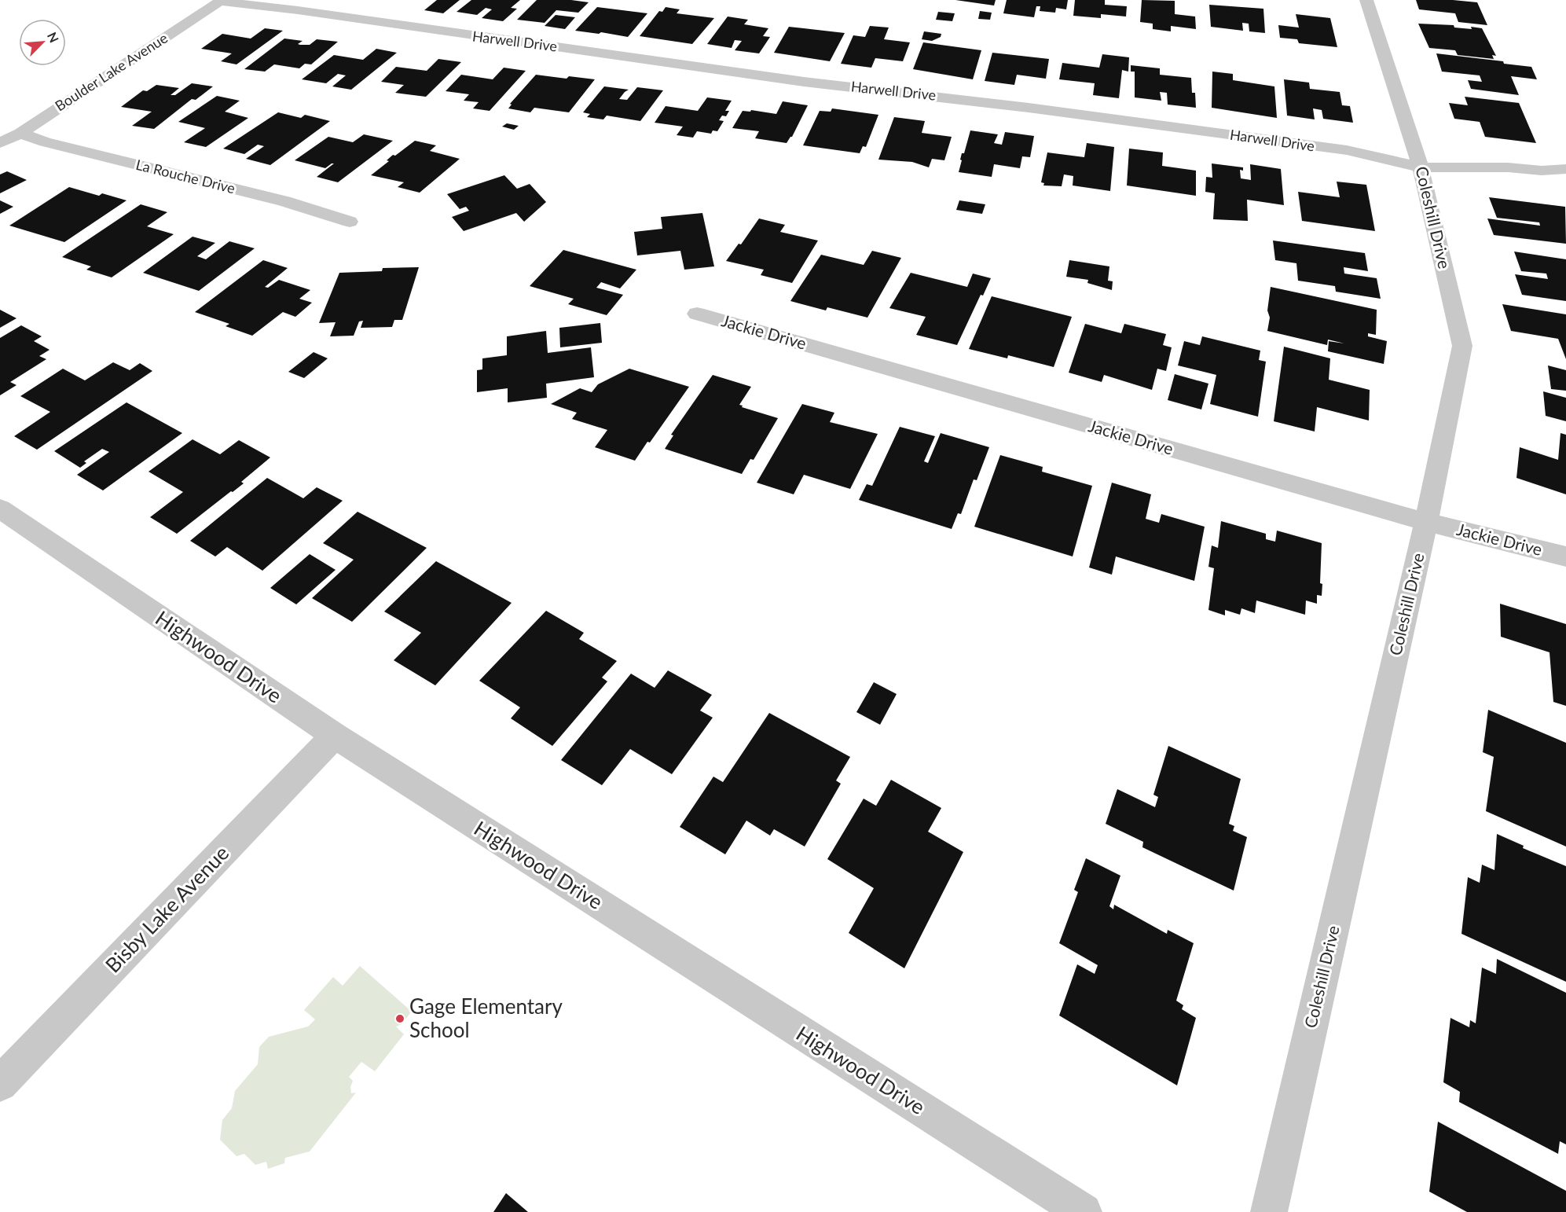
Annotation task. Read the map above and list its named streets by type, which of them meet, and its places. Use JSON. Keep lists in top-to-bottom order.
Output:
{
  "streets": {
    "street": [
      "Harwell Drive",
      "Boulder Lake Avenue",
      "La Rouche Drive",
      "Coleshill Drive",
      "Jackie Drive",
      "Highwood Drive",
      "Bisby Lake Avenue"
    ]
  },
  "crossings": [
    ["Harwell Drive", "Boulder Lake Avenue"],
    ["Harwell Drive", "Coleshill Drive"],
    ["Boulder Lake Avenue", "La Rouche Drive"],
    ["Coleshill Drive", "Jackie Drive"],
    ["Highwood Drive", "Bisby Lake Avenue"]
  ],
  "places": ["Gage Elementary School"],
  "north": "top right"
}
